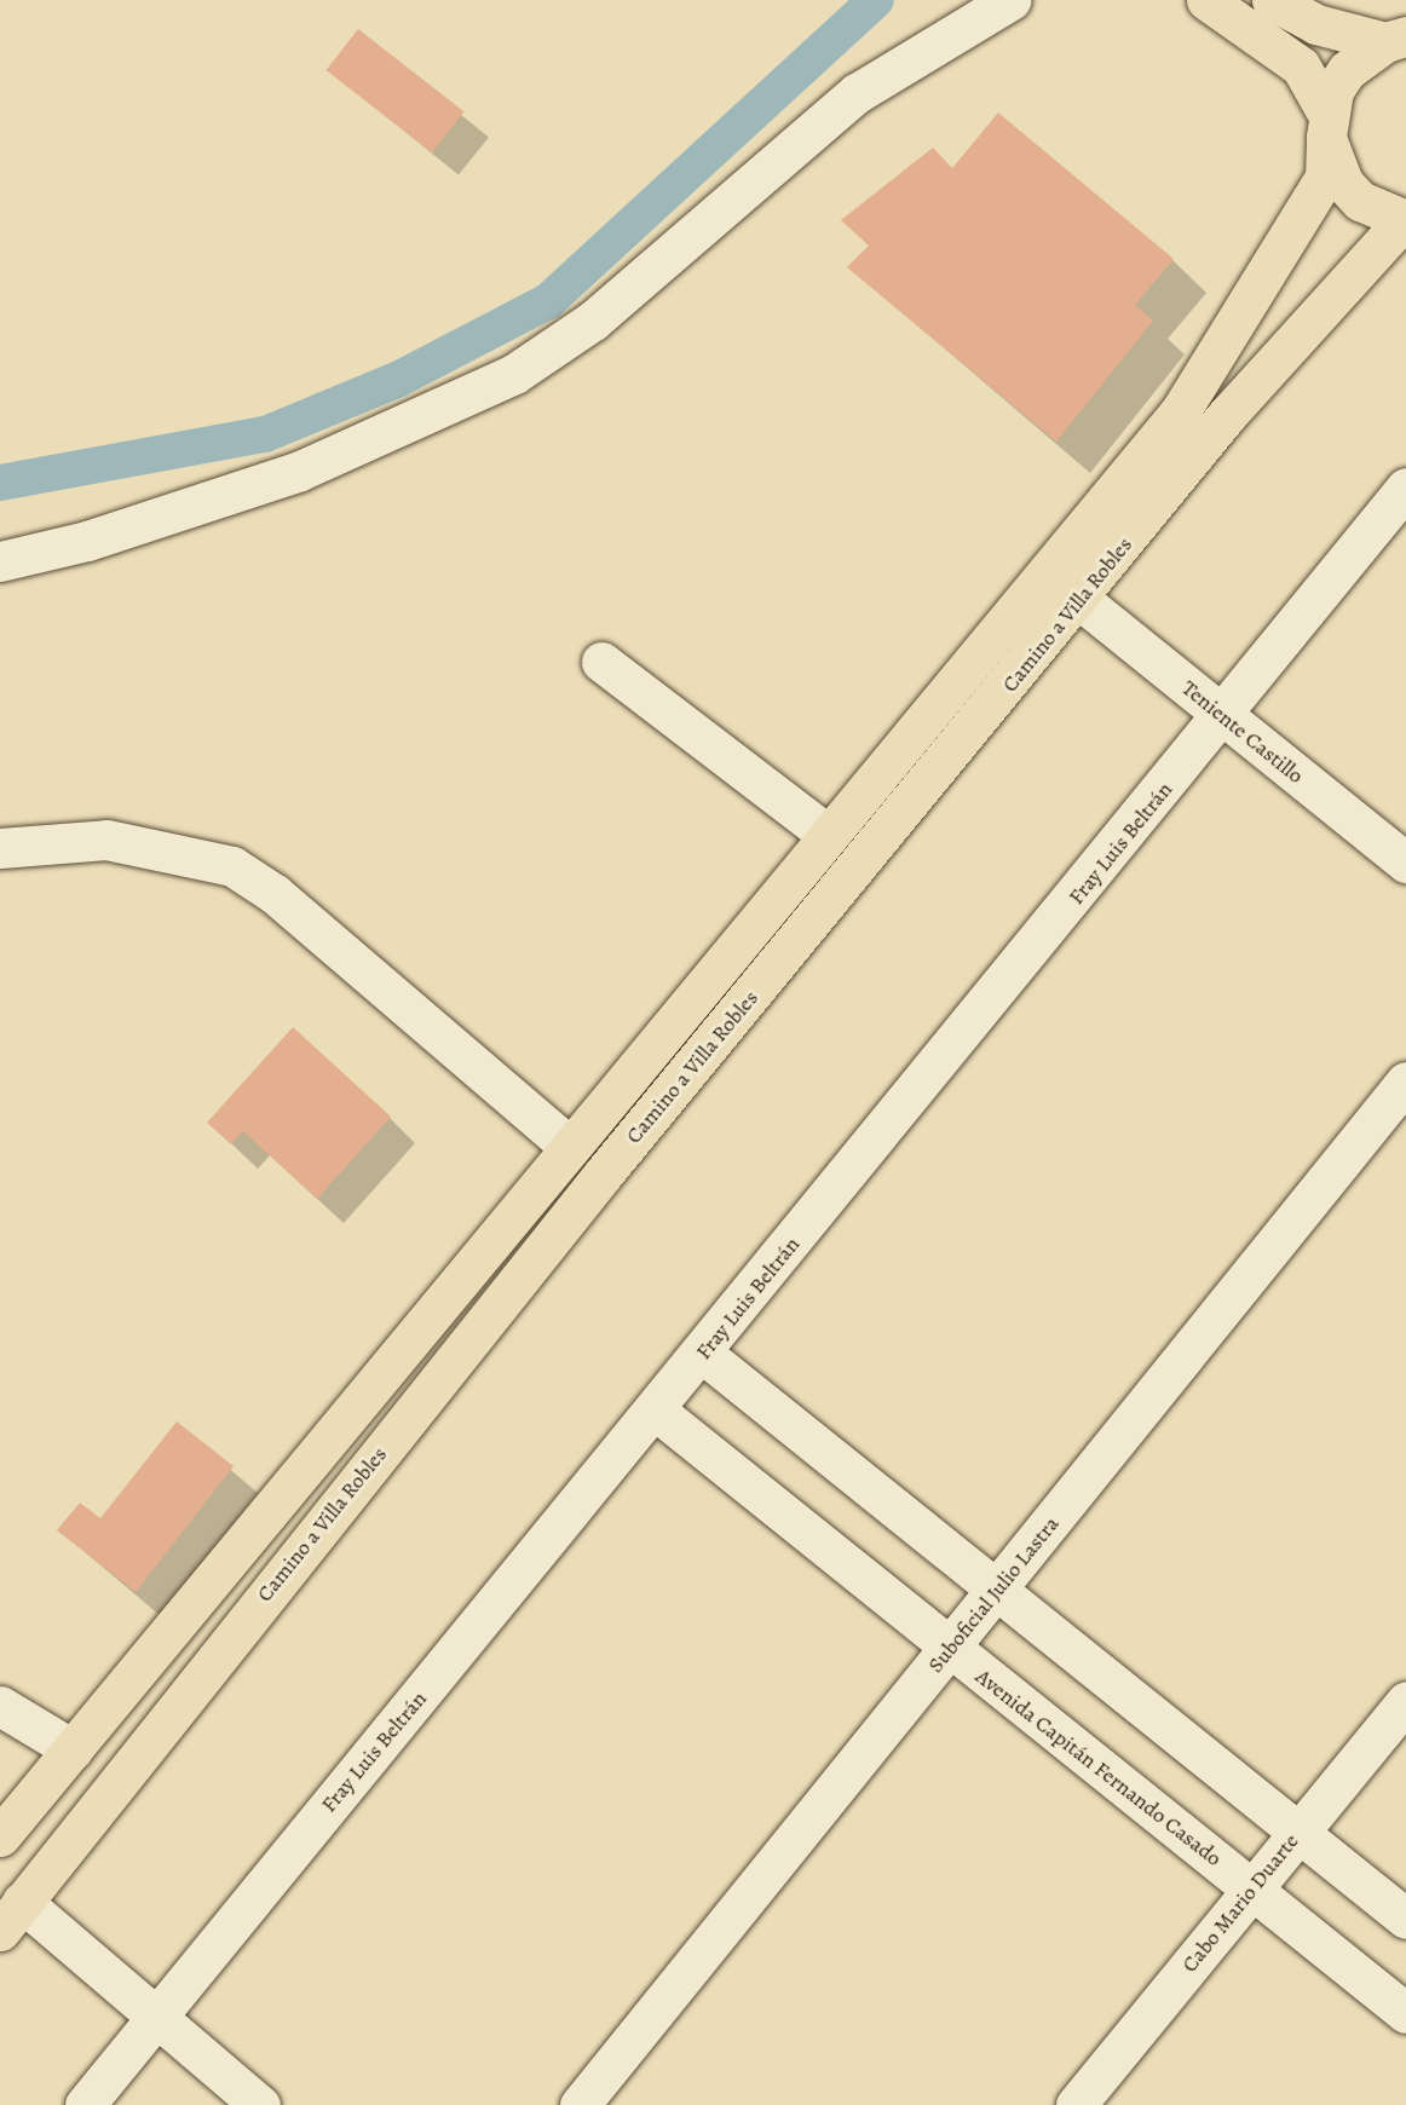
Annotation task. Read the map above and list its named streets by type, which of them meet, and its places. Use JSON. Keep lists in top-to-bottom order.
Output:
{
  "streets": {
    "main road": ["Camino a Villa Robles"],
    "street": [
      "Teniente Castillo",
      "Fray Luis Beltrán",
      "Suboficial Julio Lastra",
      "Avenida Capitán Fernando Casado",
      "Cabo Mario Duarte"
    ]
  },
  "crossings": [
    ["Camino a Villa Robles", "Teniente Castillo"],
    ["Teniente Castillo", "Fray Luis Beltrán"],
    ["Fray Luis Beltrán", "Avenida Capitán Fernando Casado"],
    ["Suboficial Julio Lastra", "Avenida Capitán Fernando Casado"],
    ["Avenida Capitán Fernando Casado", "Cabo Mario Duarte"]
  ]
}
